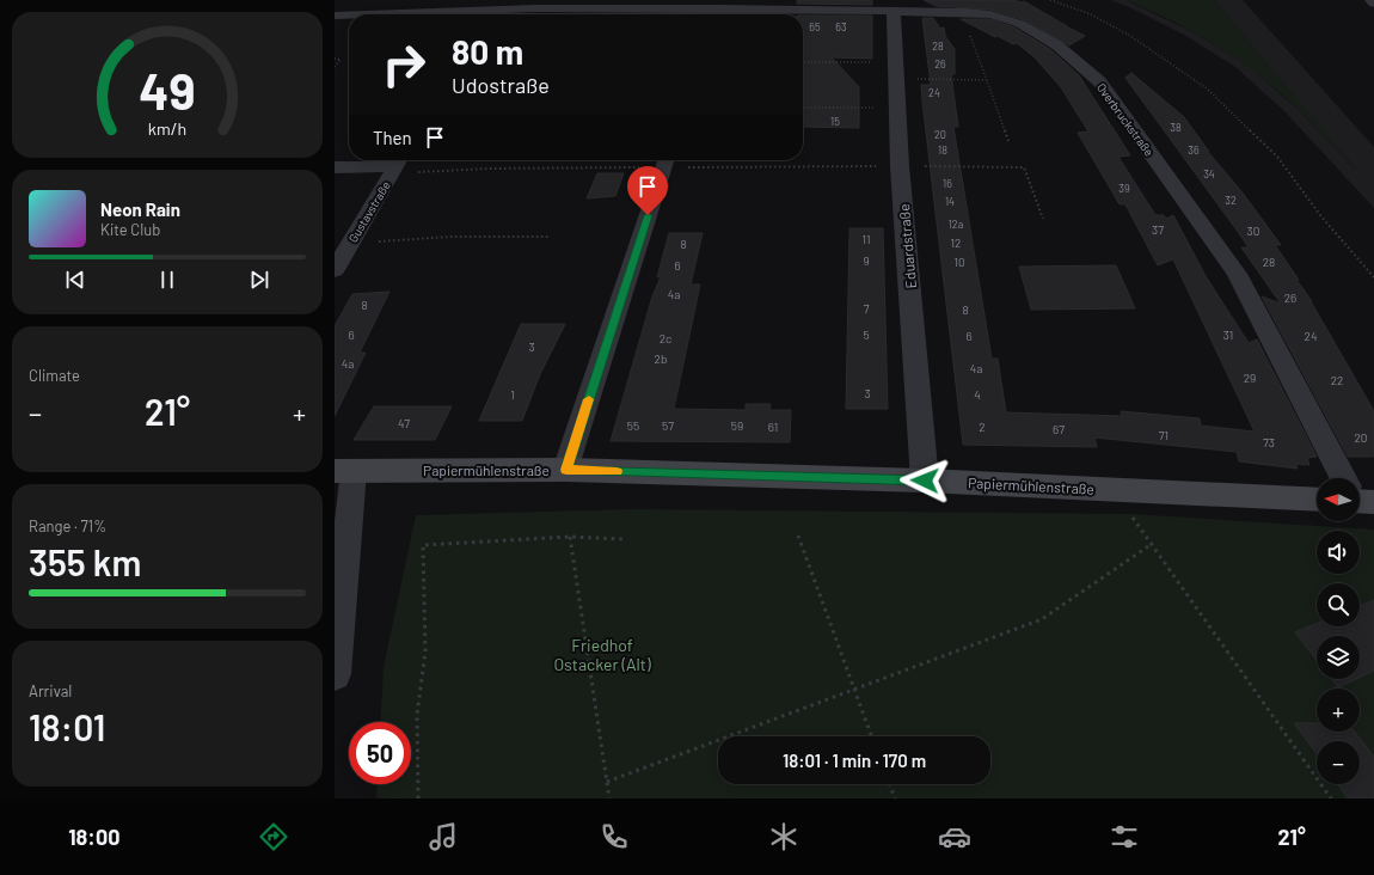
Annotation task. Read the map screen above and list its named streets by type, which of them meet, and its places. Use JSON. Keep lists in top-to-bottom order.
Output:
{
  "streets": {
    "main road": ["Papiermühlenstraße"],
    "street": ["Overbruckstraße", "Gustavstraße", "Eduardstraße"]
  },
  "crossings": [
    ["Overbruckstraße", "Eduardstraße"],
    ["Eduardstraße", "Papiermühlenstraße"]
  ],
  "parks": ["Friedhof Ostacker (Alt)"],
  "house_numbers": [
    "65",
    "63",
    "28",
    "26",
    "24",
    "15",
    "38",
    "20",
    "18",
    "36",
    "34",
    "16",
    "39",
    "32",
    "14",
    "12a",
    "37",
    "30",
    "11",
    "12",
    "8",
    "9",
    "10",
    "28",
    "6",
    "4a",
    "26",
    "8",
    "7",
    "8",
    "6",
    "5",
    "31",
    "6",
    "24",
    "2c",
    "3",
    "2b",
    "4a",
    "4a",
    "29",
    "22",
    "3",
    "1",
    "4",
    "47",
    "55",
    "57",
    "59",
    "61",
    "2",
    "67",
    "71",
    "20",
    "73"
  ],
  "north": "left",
  "page": {
    "turn": ["80 m", "Udostraße"],
    "then": "Then",
    "song": ["Neon Rain", "Kite Club"],
    "tile": [
      "Climate",
      ["Range · 71%", "355 km"],
      ["Arrival", "18:01"]
    ],
    "heat": ["−", "21°", "+"],
    "map_buttons": ["+", "−"],
    "limit": "50",
    "trip": "18:01 · 1 min · 170 m",
    "tabs": ["18:00", "21°"],
    "gauge": ["49", "km/h"]
  }
}
